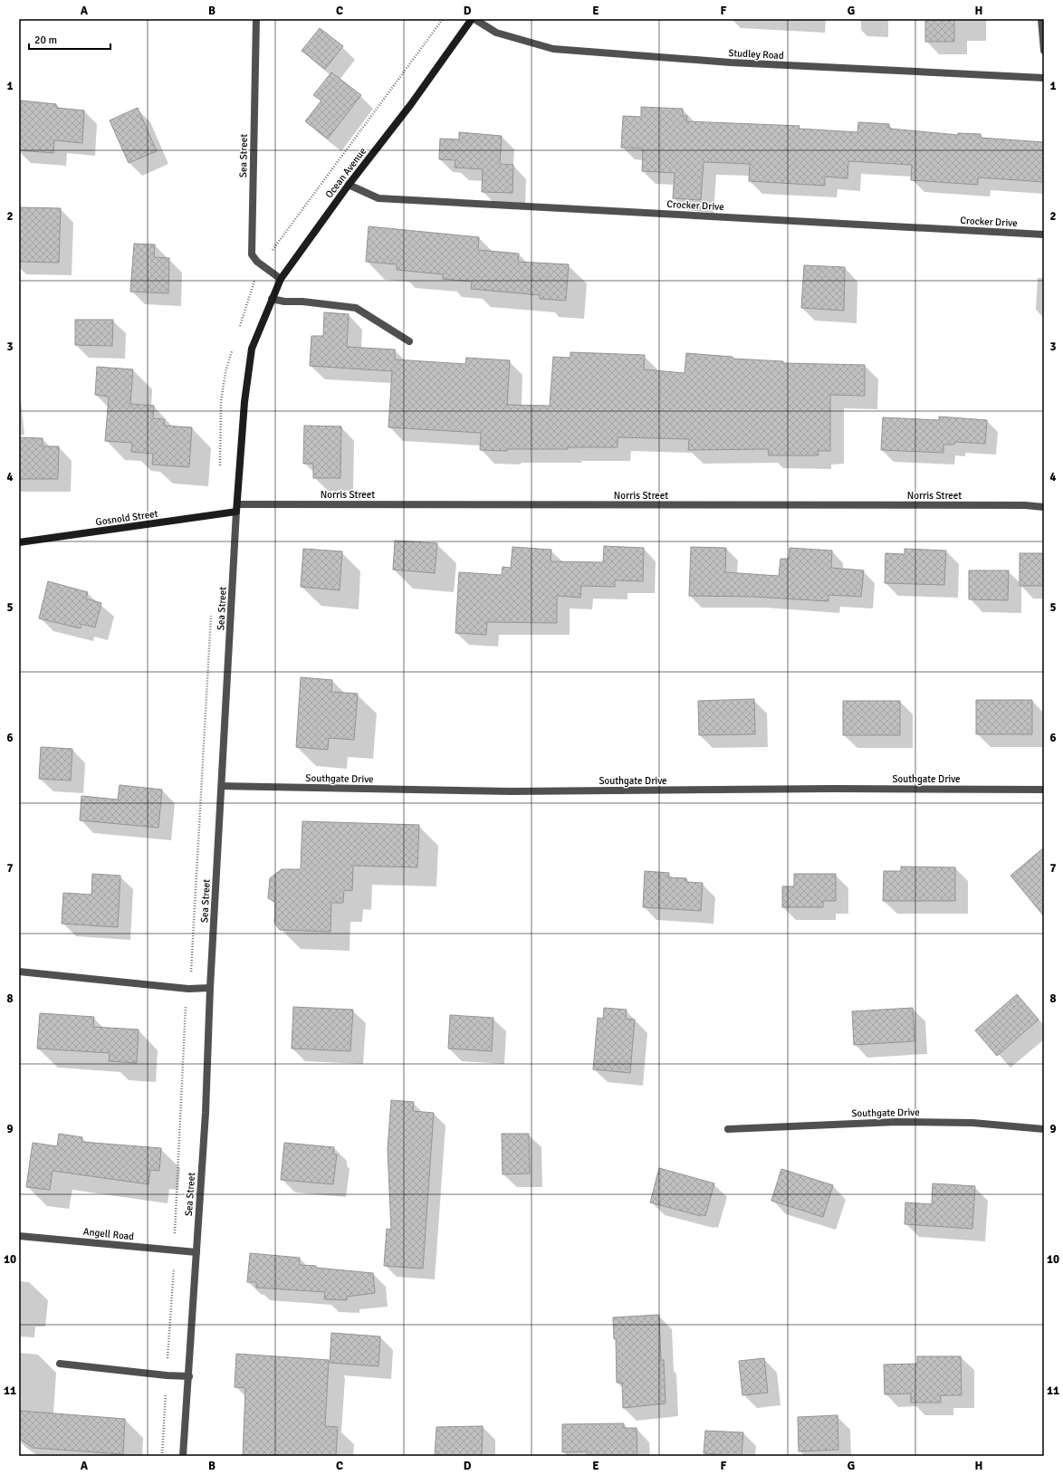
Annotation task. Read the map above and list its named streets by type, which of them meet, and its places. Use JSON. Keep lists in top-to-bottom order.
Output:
{
  "streets": {
    "main road": ["Sea Street", "Ocean Avenue", "Gosnold Street"],
    "street": [
      "Studley Road",
      "Crocker Drive",
      "Norris Street",
      "Southgate Drive",
      "Angell Road"
    ]
  },
  "crossings": [
    ["Studley Road", "Ocean Avenue"],
    ["Sea Street", "Ocean Avenue"],
    ["Sea Street", "Norris Street"],
    ["Sea Street", "Gosnold Street"],
    ["Sea Street", "Southgate Drive"],
    ["Sea Street", "Angell Road"],
    ["Ocean Avenue", "Crocker Drive"]
  ],
  "scale_bar": "20 m",
  "grid": {
    "columns": [
      "A",
      "B",
      "C",
      "D",
      "E",
      "F",
      "G",
      "H"
    ],
    "rows": [
      "1",
      "2",
      "3",
      "4",
      "5",
      "6",
      "7",
      "8",
      "9",
      "10",
      "11"
    ]
  }
}
